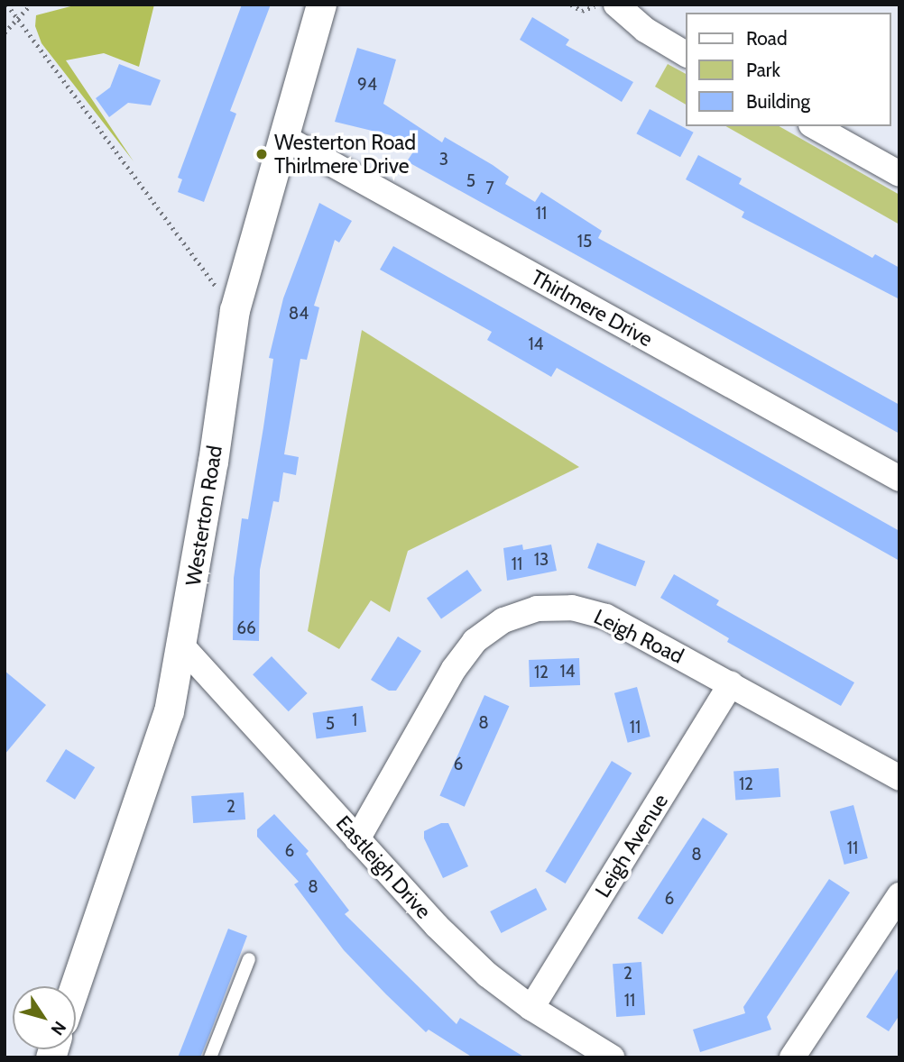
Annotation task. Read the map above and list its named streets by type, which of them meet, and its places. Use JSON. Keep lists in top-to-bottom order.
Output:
{
  "streets": {
    "street": [
      "Thirlmere Drive",
      "Westerton Road",
      "Leigh Road",
      "Leigh Avenue",
      "Eastleigh Drive"
    ]
  },
  "crossings": [
    ["Thirlmere Drive", "Westerton Road"],
    ["Westerton Road", "Eastleigh Drive"],
    ["Leigh Road", "Leigh Avenue"],
    ["Leigh Road", "Eastleigh Drive"],
    ["Leigh Avenue", "Eastleigh Drive"]
  ],
  "places": ["Westerton Road Thirlmere Drive"],
  "house_numbers": [
    "94",
    "3",
    "5",
    "7",
    "11",
    "15",
    "84",
    "14",
    "13",
    "11",
    "66",
    "14",
    "12",
    "1",
    "8",
    "5",
    "11",
    "6",
    "12",
    "2",
    "11",
    "6",
    "8",
    "8",
    "6",
    "2",
    "11"
  ],
  "legend": ["Road", "Park", "Building"],
  "north": "bottom right"
}
